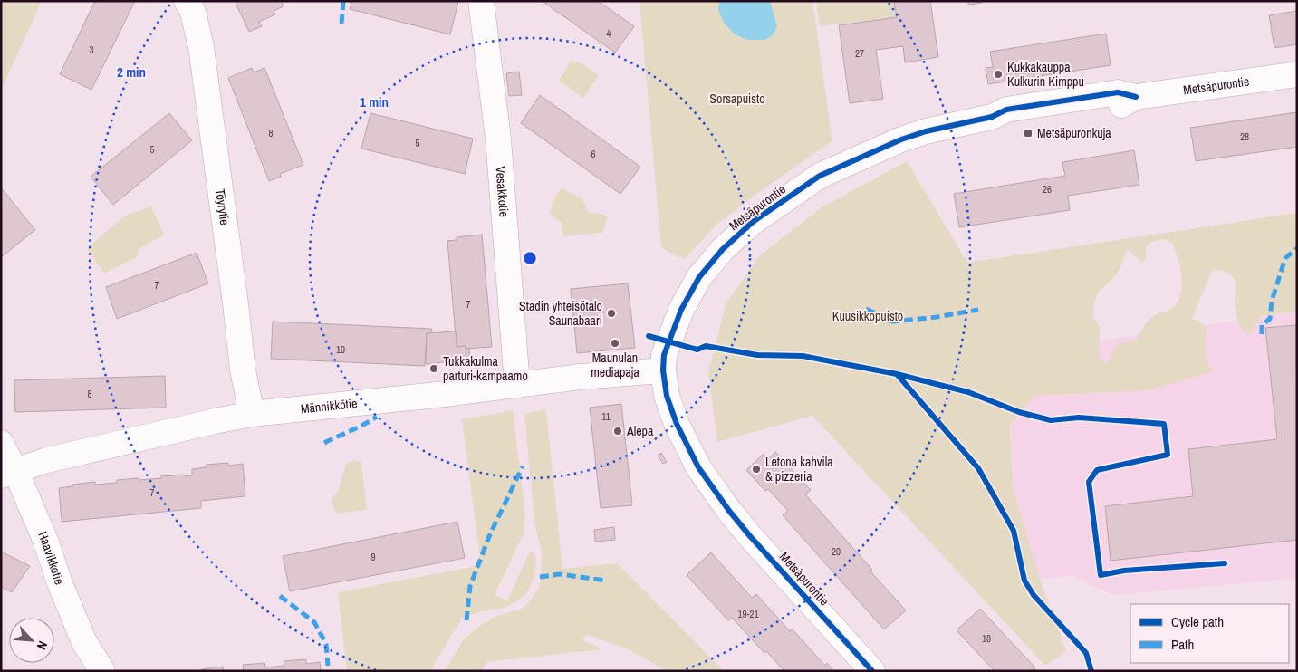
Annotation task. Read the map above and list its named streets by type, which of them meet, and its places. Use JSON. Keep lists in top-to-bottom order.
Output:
{
  "streets": {
    "street": [
      "Metsäpurontie",
      "Vesakkotie",
      "Töyrytie",
      "Männikkötie",
      "Haavikkotie"
    ]
  },
  "crossings": [
    ["Metsäpurontie", "Männikkötie"],
    ["Vesakkotie", "Männikkötie"],
    ["Töyrytie", "Männikkötie"],
    ["Männikkötie", "Haavikkotie"]
  ],
  "parks": ["Sorsapuisto", "Kuusikkopuisto"],
  "places": {
    "other": [
      "Kukkakauppa Kulkurin Kimppu",
      "Stadin yhteisötalo Saunabaari",
      "Maunulan mediapaja",
      "Tukkakulma parturi-kampaamo",
      "Alepa",
      "Letona kahvila & pizzeria"
    ],
    "transit": ["Metsäpuronkuja"]
  },
  "house_numbers": [
    "4",
    "3",
    "27",
    "8",
    "28",
    "5",
    "5",
    "6",
    "26",
    "7",
    "7",
    "10",
    "8",
    "11",
    "7",
    "20",
    "9",
    "19-21",
    "18"
  ],
  "legend": ["Cycle path", "Path"],
  "north": "bottom right",
  "rings": ["2 min", "1 min"]
}
